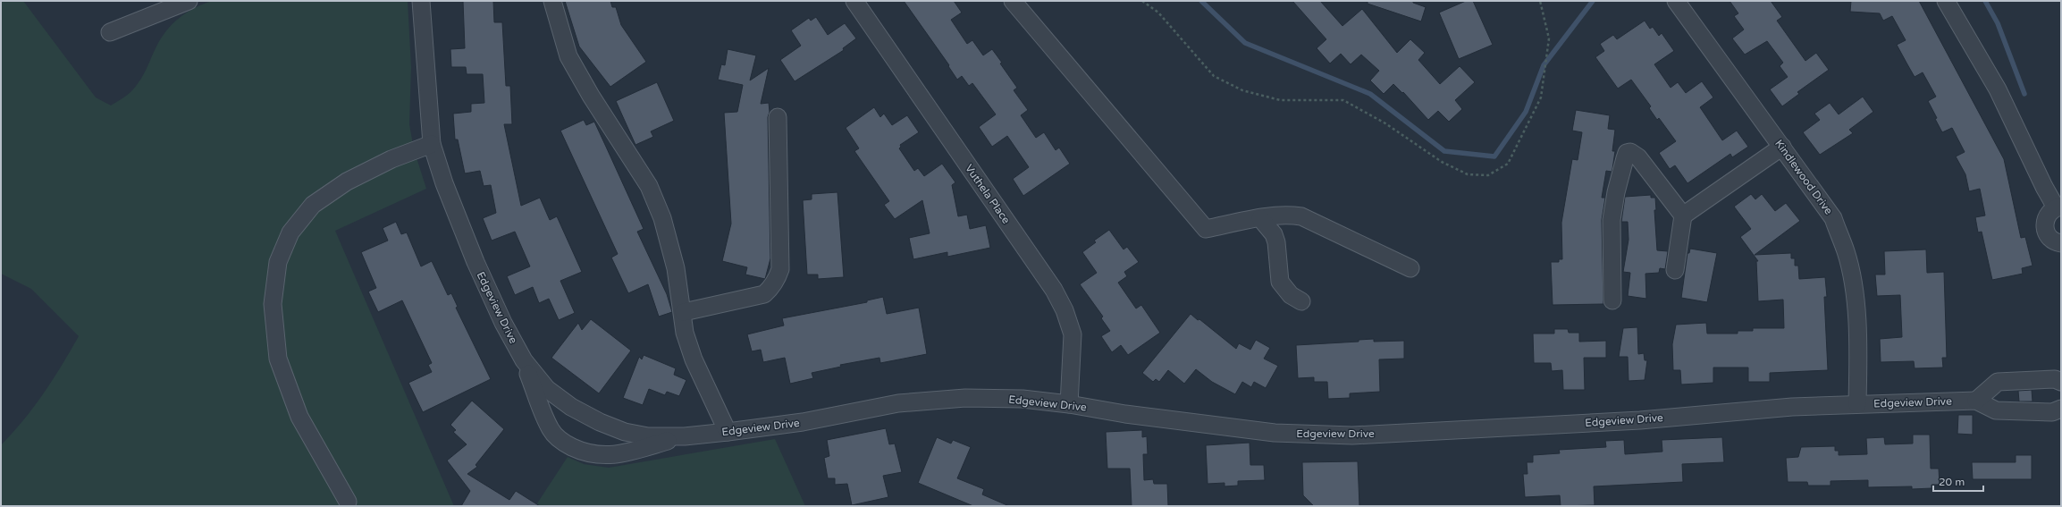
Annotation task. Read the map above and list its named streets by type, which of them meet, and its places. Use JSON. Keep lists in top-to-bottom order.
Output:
{
  "streets": {
    "street": ["Kindlewood Drive", "Vuthela Place", "Edgeview Drive"]
  },
  "crossings": [
    ["Kindlewood Drive", "Edgeview Drive"],
    ["Vuthela Place", "Edgeview Drive"]
  ],
  "scale_bar": "20 m"
}
